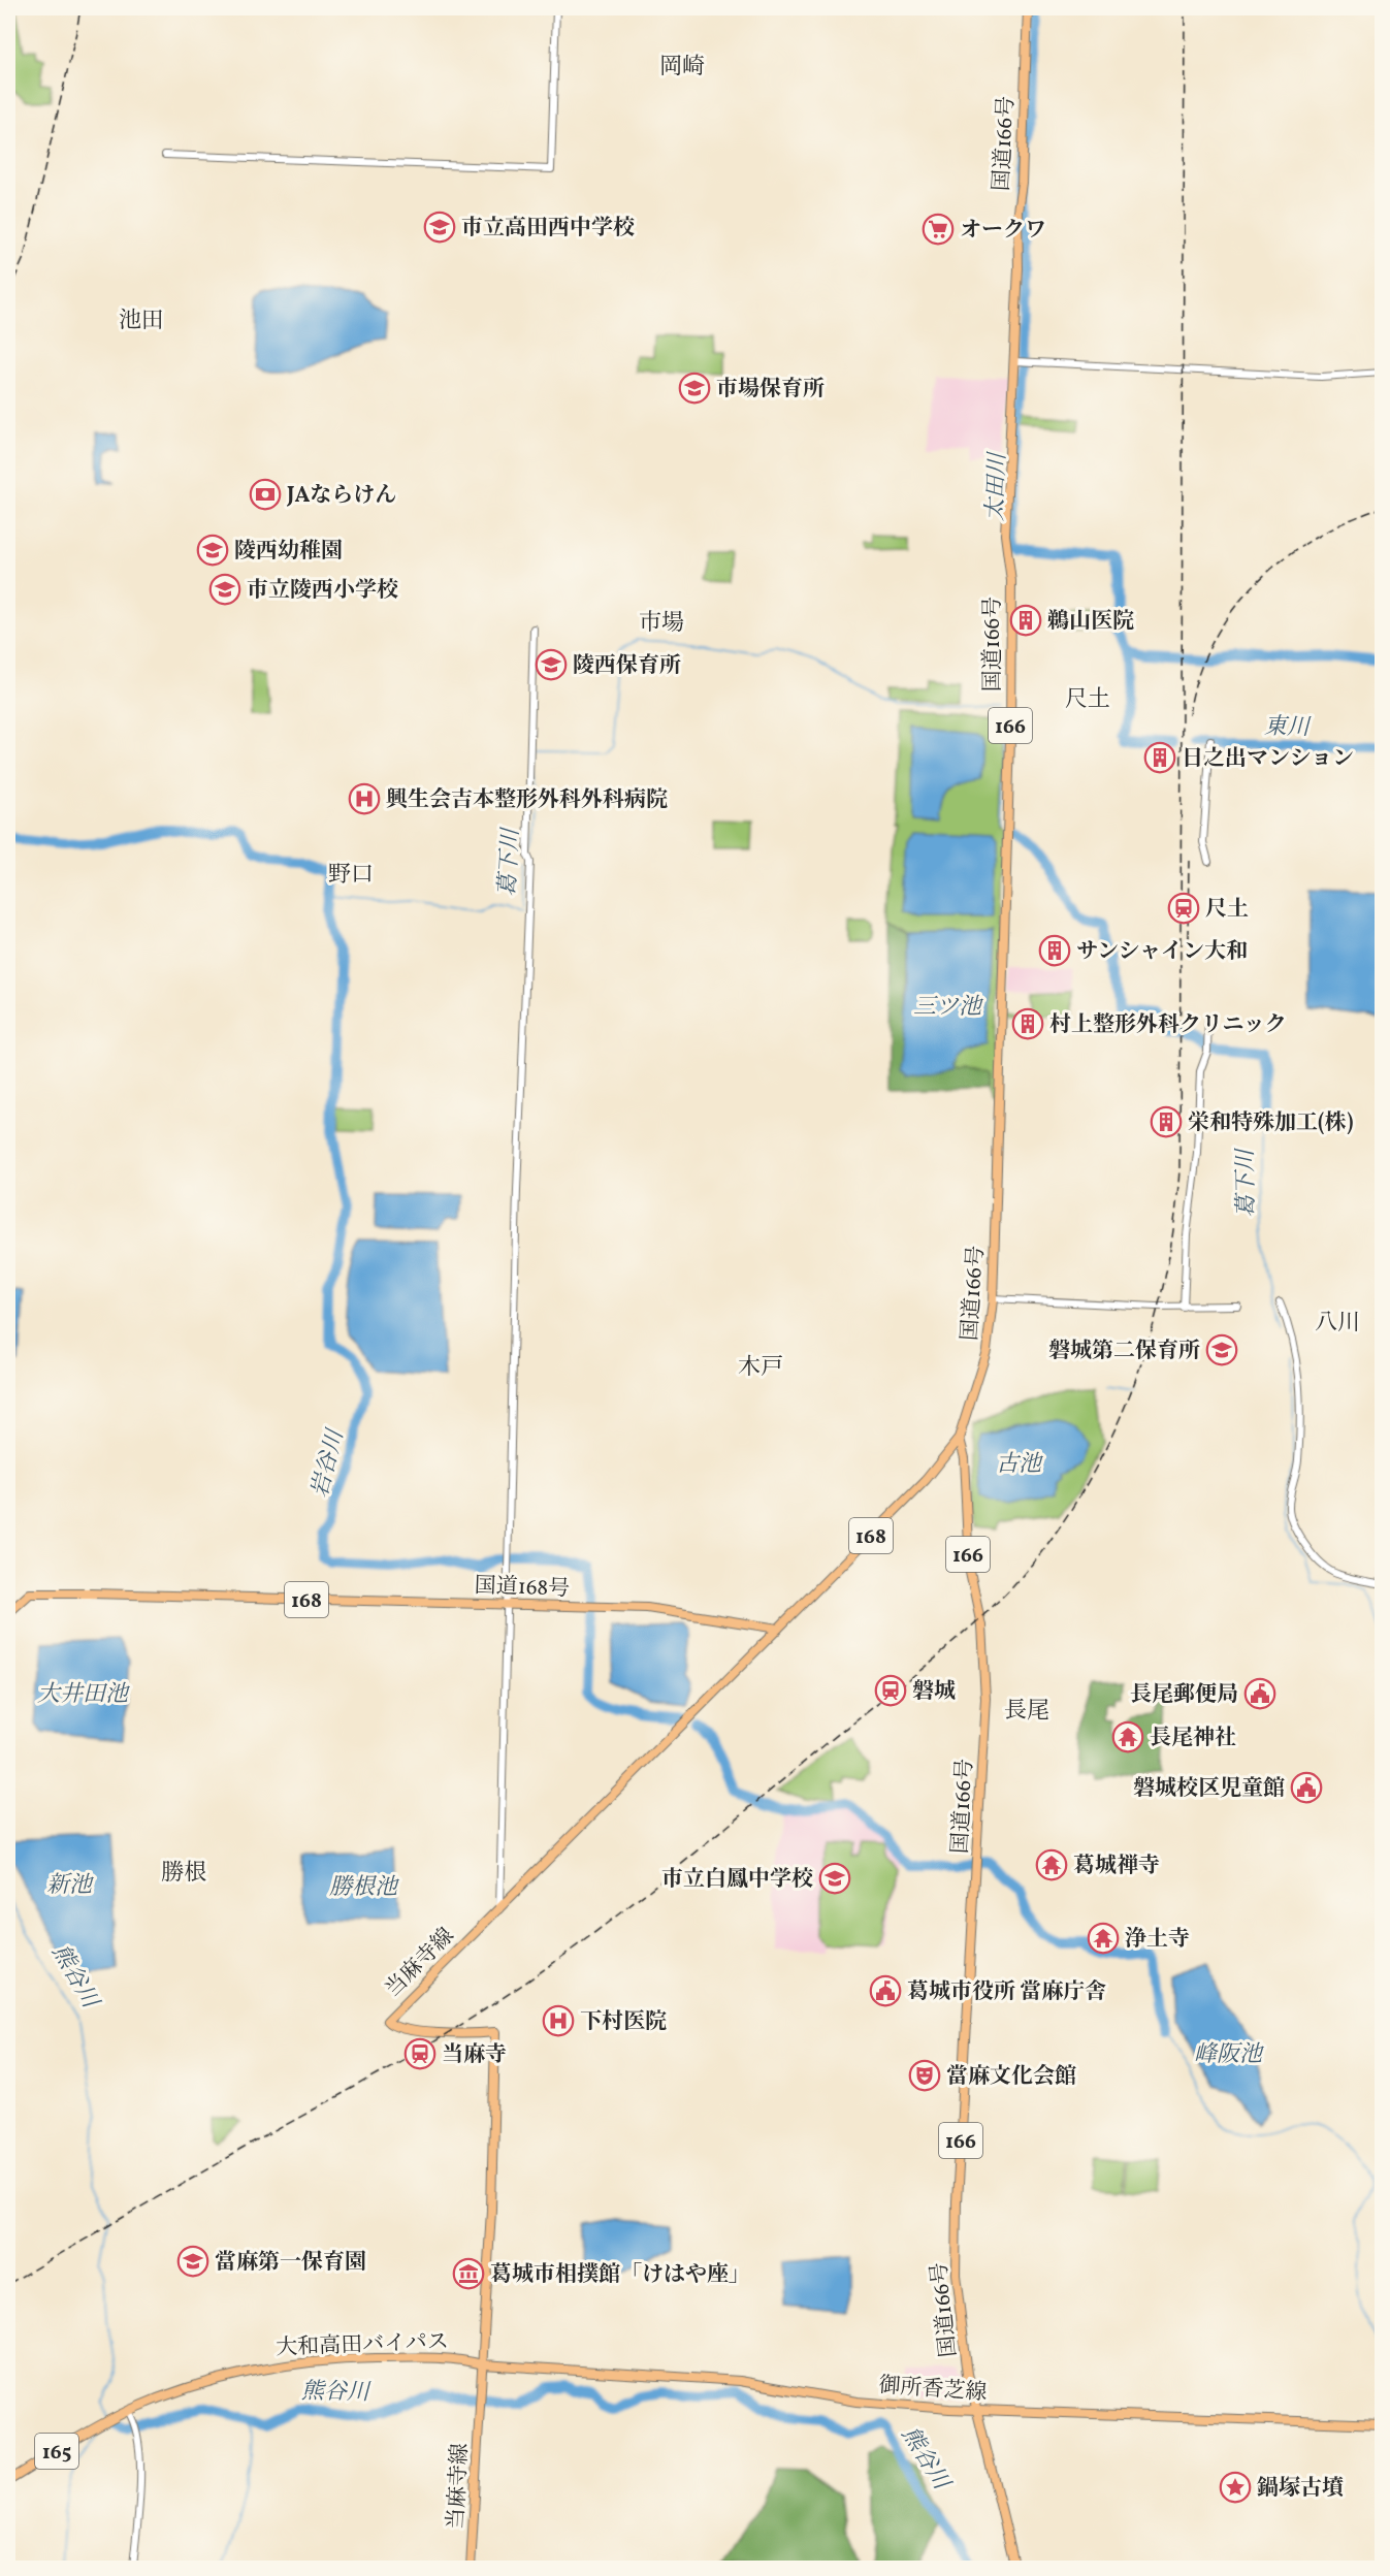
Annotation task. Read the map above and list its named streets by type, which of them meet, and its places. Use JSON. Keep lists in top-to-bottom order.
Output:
{
  "streets": {
    "highway": [
      "国道166号",
      "166",
      "168",
      "国道168号",
      "大和高田バイパス",
      "165"
    ],
    "main road": ["当麻寺線", "御所香芝線"]
  },
  "crossings": [
    ["国道166号", "168"],
    ["国道166号", "御所香芝線"],
    ["168", "国道168号"],
    ["168", "当麻寺線"],
    ["国道168号", "当麻寺線"],
    ["当麻寺線", "大和高田バイパス"],
    ["当麻寺線", "御所香芝線"],
    ["大和高田バイパス", "御所香芝線"]
  ],
  "districts": [
    "岡崎",
    "池田",
    "市場",
    "尺土",
    "野口",
    "八川",
    "木戸",
    "長尾",
    "勝根"
  ],
  "water": [
    "太田川",
    "東川",
    "葛下川",
    "三ツ池",
    "古池",
    "岩谷川",
    "大井田池",
    "新池",
    "勝根池",
    "熊谷川",
    "峰阪池"
  ],
  "places": {
    "school or university": [
      "市立高田西中学校",
      "市場保育所",
      "陵西幼稚園",
      "市立陵西小学校",
      "陵西保育所",
      "磐城第二保育所",
      "市立白鳳中学校",
      "當麻第一保育園"
    ],
    "supermarket": ["オークワ"],
    "bank": ["JAならけん"],
    "building": [
      "鵜山医院",
      "日之出マンション",
      "サンシャイン大和",
      "村上整形外科クリニック",
      "栄和特殊加工(株)"
    ],
    "hospital": ["興生会吉本整形外科外科病院", "下村医院"],
    "station": ["尺土", "磐城", "当麻寺"],
    "public building": ["長尾郵便局", "磐城校区児童館", "葛城市役所 當麻庁舎"],
    "temple": ["長尾神社", "葛城禅寺", "浄土寺"],
    "theatre": ["當麻文化会館"],
    "museum": ["葛城市相撲館「けはや座」"],
    "place": ["鍋塚古墳"]
  }
}
